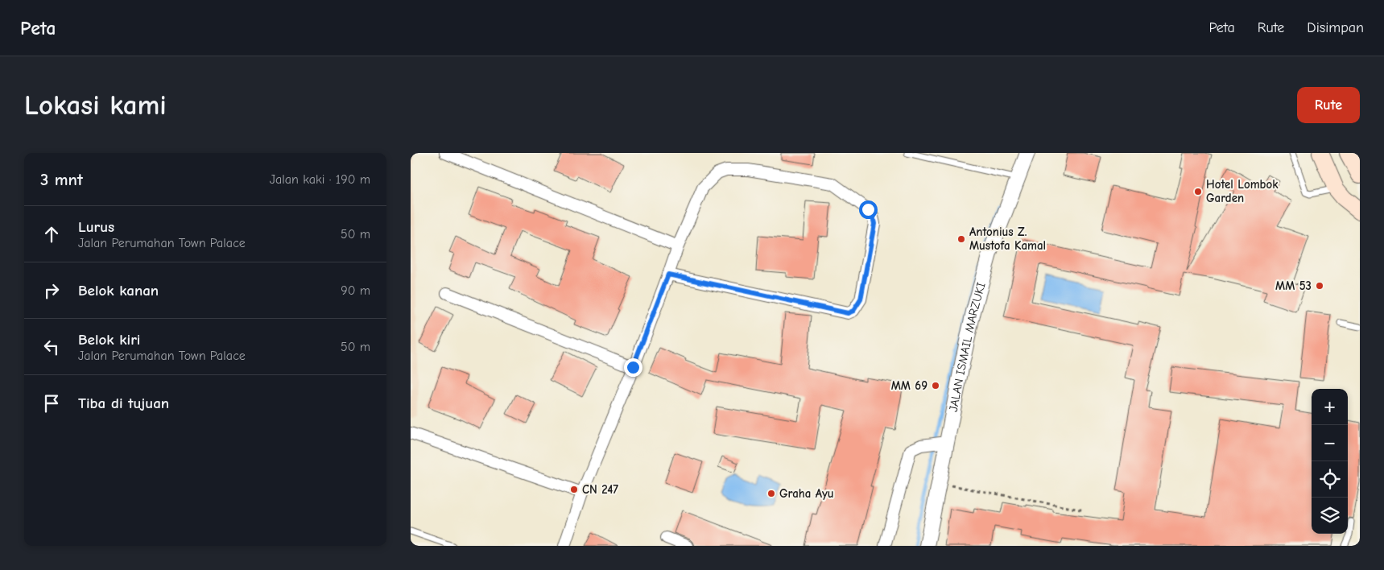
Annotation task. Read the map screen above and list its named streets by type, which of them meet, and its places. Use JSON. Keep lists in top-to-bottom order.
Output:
{
  "streets": {
    "street": ["JALAN ISMAIL MARZUKI"]
  },
  "places": [
    "Hotel Lombok Garden",
    "Antonius Z. Mustofa Kamal",
    "MM 53",
    "MM 69",
    "CN 247",
    "Graha Ayu"
  ],
  "page": {
    "header": "Peta",
    "nav": ["Peta", "Rute", "Disimpan"],
    "buttons": "Rute",
    "title": "Lokasi kami",
    "heading": ["3 mnt", "Jalan kaki · 190 m"],
    "list": [
      ["Lurus", "Jalan Perumahan Town Palace", "50 m"],
      ["Belok kanan", "90 m"],
      ["Belok kiri", "Jalan Perumahan Town Palace", "50 m"],
      "Tiba di tujuan"
    ],
    "map_buttons": ["+", "−"]
  }
}
